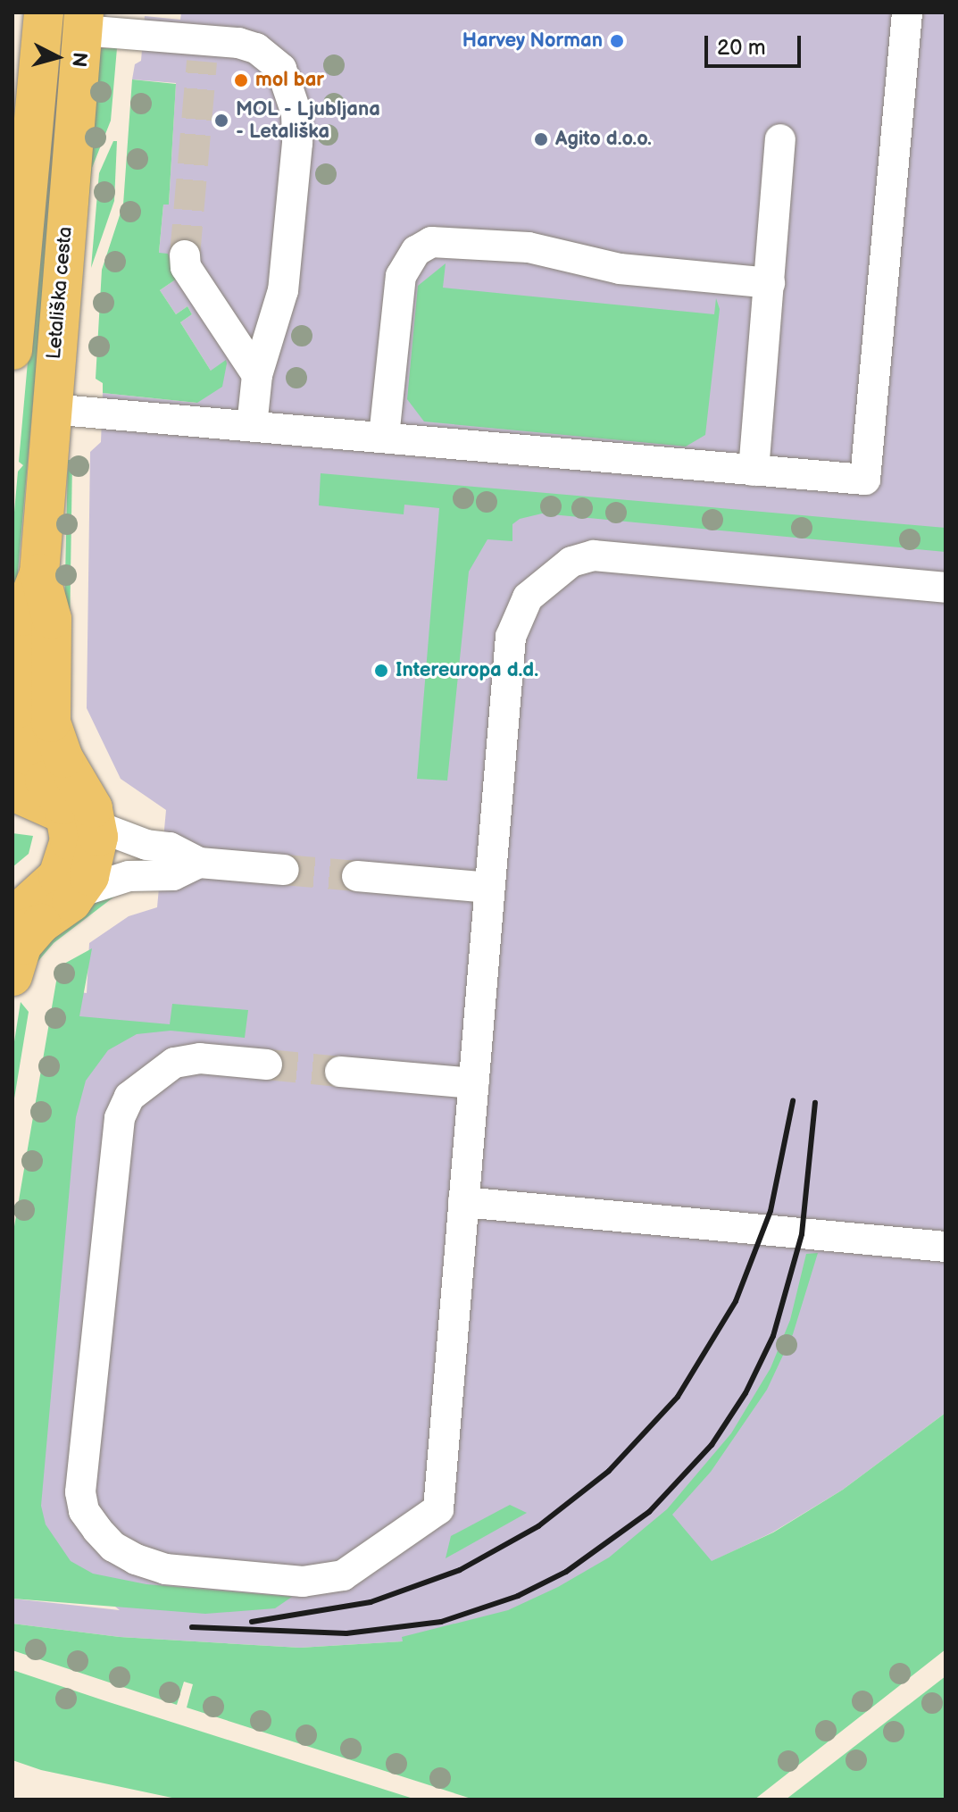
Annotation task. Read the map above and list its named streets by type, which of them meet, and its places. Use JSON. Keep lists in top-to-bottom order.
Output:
{
  "streets": {
    "main road": ["Letališka cesta"]
  },
  "places": [
    "Harvey Norman",
    "mol bar",
    "MOL - Ljubljana - Letališka",
    "Agito d.o.o.",
    "Intereuropa d.d."
  ],
  "scale_bar": "20 m",
  "north": "right"
}
